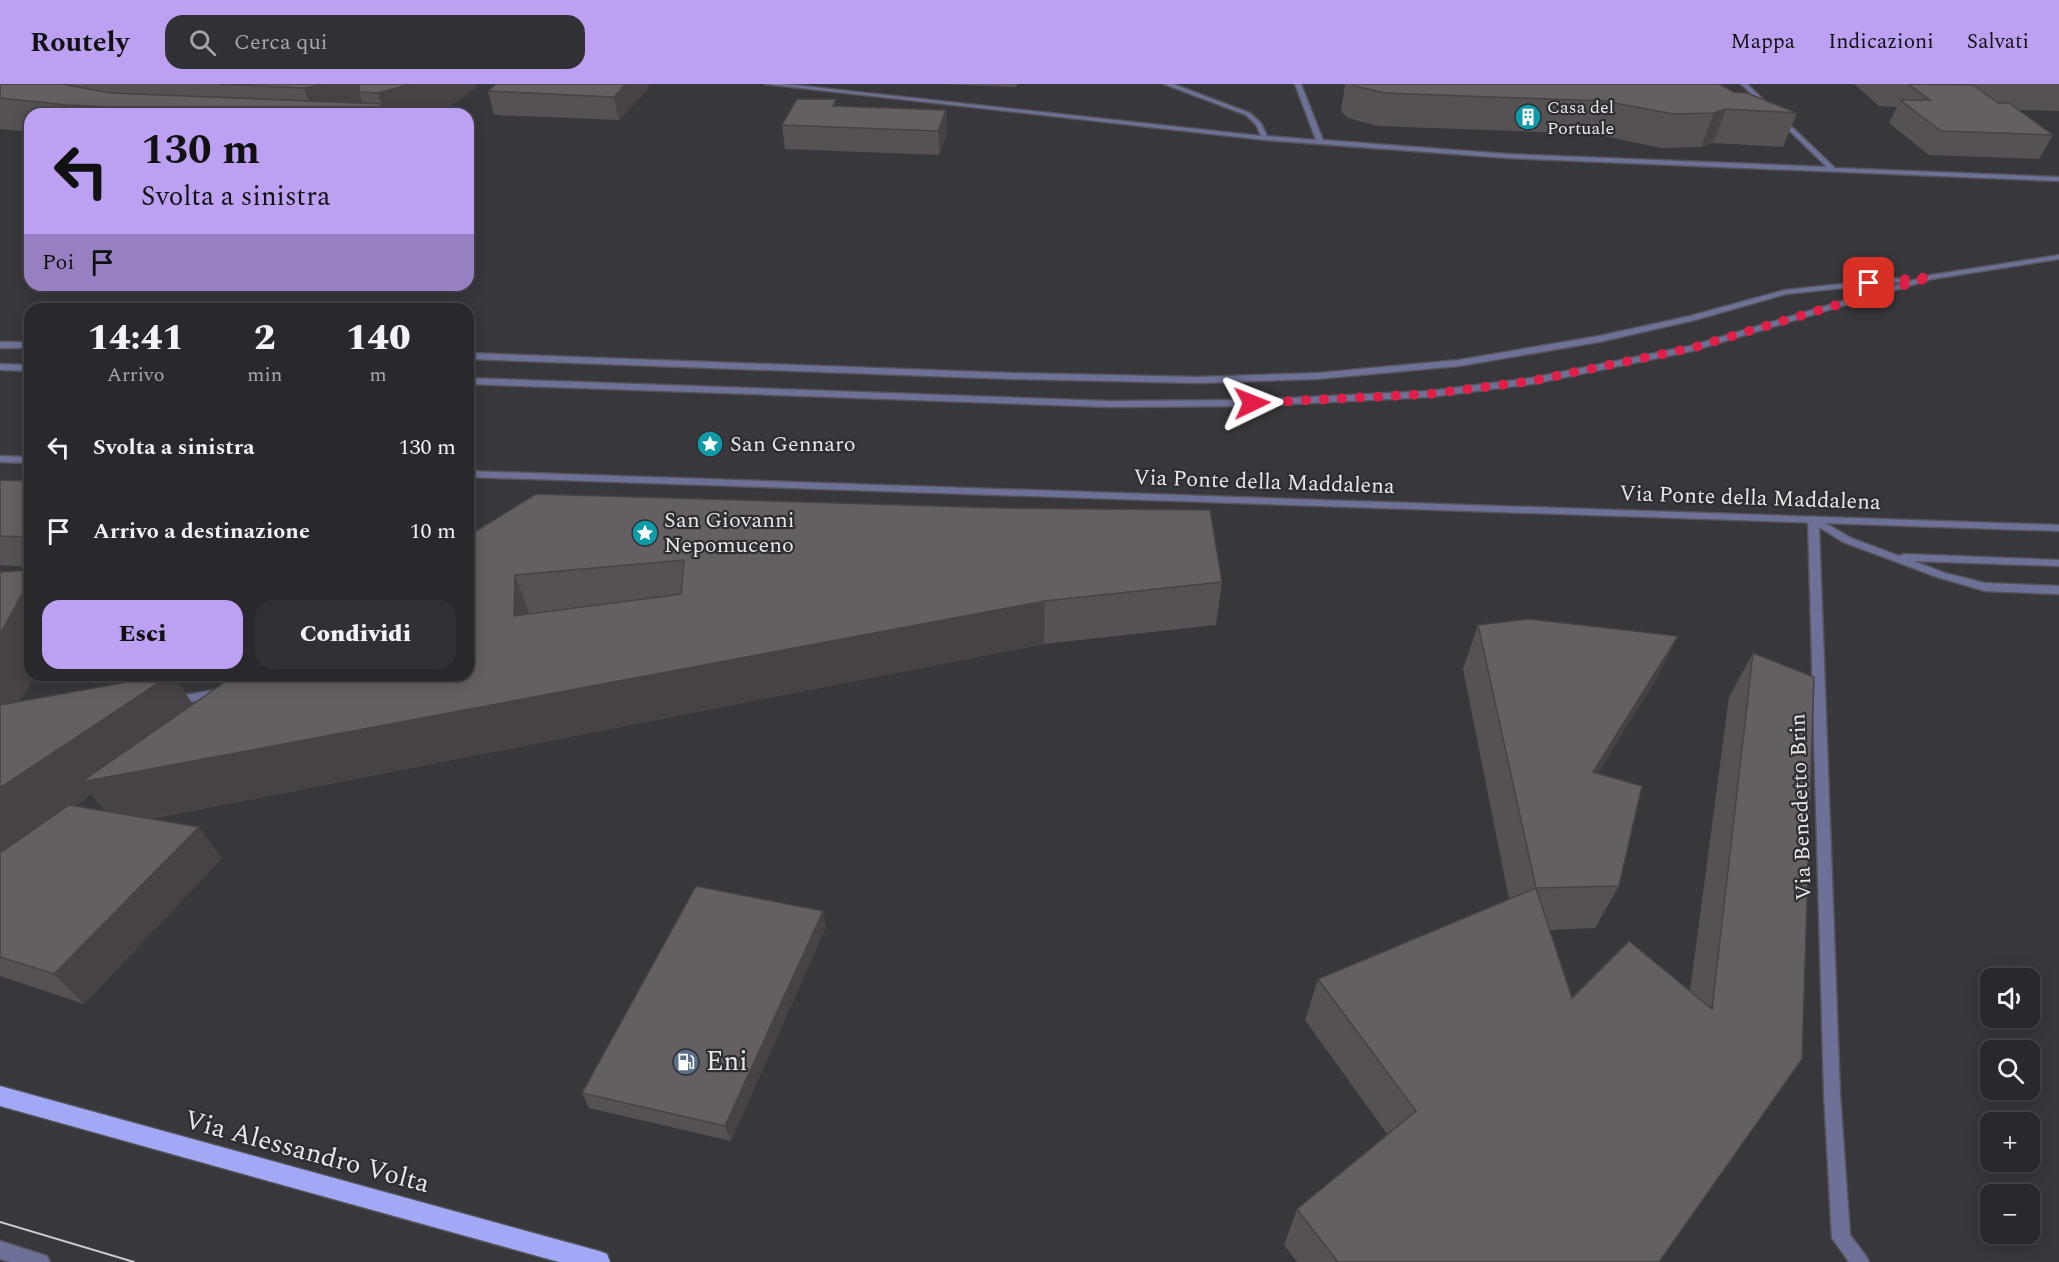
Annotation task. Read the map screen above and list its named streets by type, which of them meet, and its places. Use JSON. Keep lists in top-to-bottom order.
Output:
{
  "streets": {
    "main road": ["Via Alessandro Volta"],
    "street": ["Via Ponte della Maddalena", "Via Benedetto Brin"]
  },
  "crossings": [
    ["Via Ponte della Maddalena", "Via Benedetto Brin"]
  ],
  "places": {
    "building": ["Casa del Portuale"],
    "place": ["San Gennaro", "San Giovanni Nepomuceno"],
    "fuel station": ["Eni"]
  },
  "page": {
    "header": "Routely",
    "search": "Cerca qui",
    "nav": ["Mappa", "Indicazioni", "Salvati"],
    "turn": ["130 m", "Svolta a sinistra"],
    "then": "Poi",
    "eta": [
      "14:41",
      "Arrivo",
      "2",
      "min",
      "140",
      "m"
    ],
    "list": [
      {
        "name": "Svolta a sinistra",
        "value": "130 m"
      },
      {
        "name": "Arrivo a destinazione",
        "value": "10 m"
      }
    ],
    "buttons": ["Esci", "Condividi"],
    "map_buttons": ["+", "−"]
  }
}
